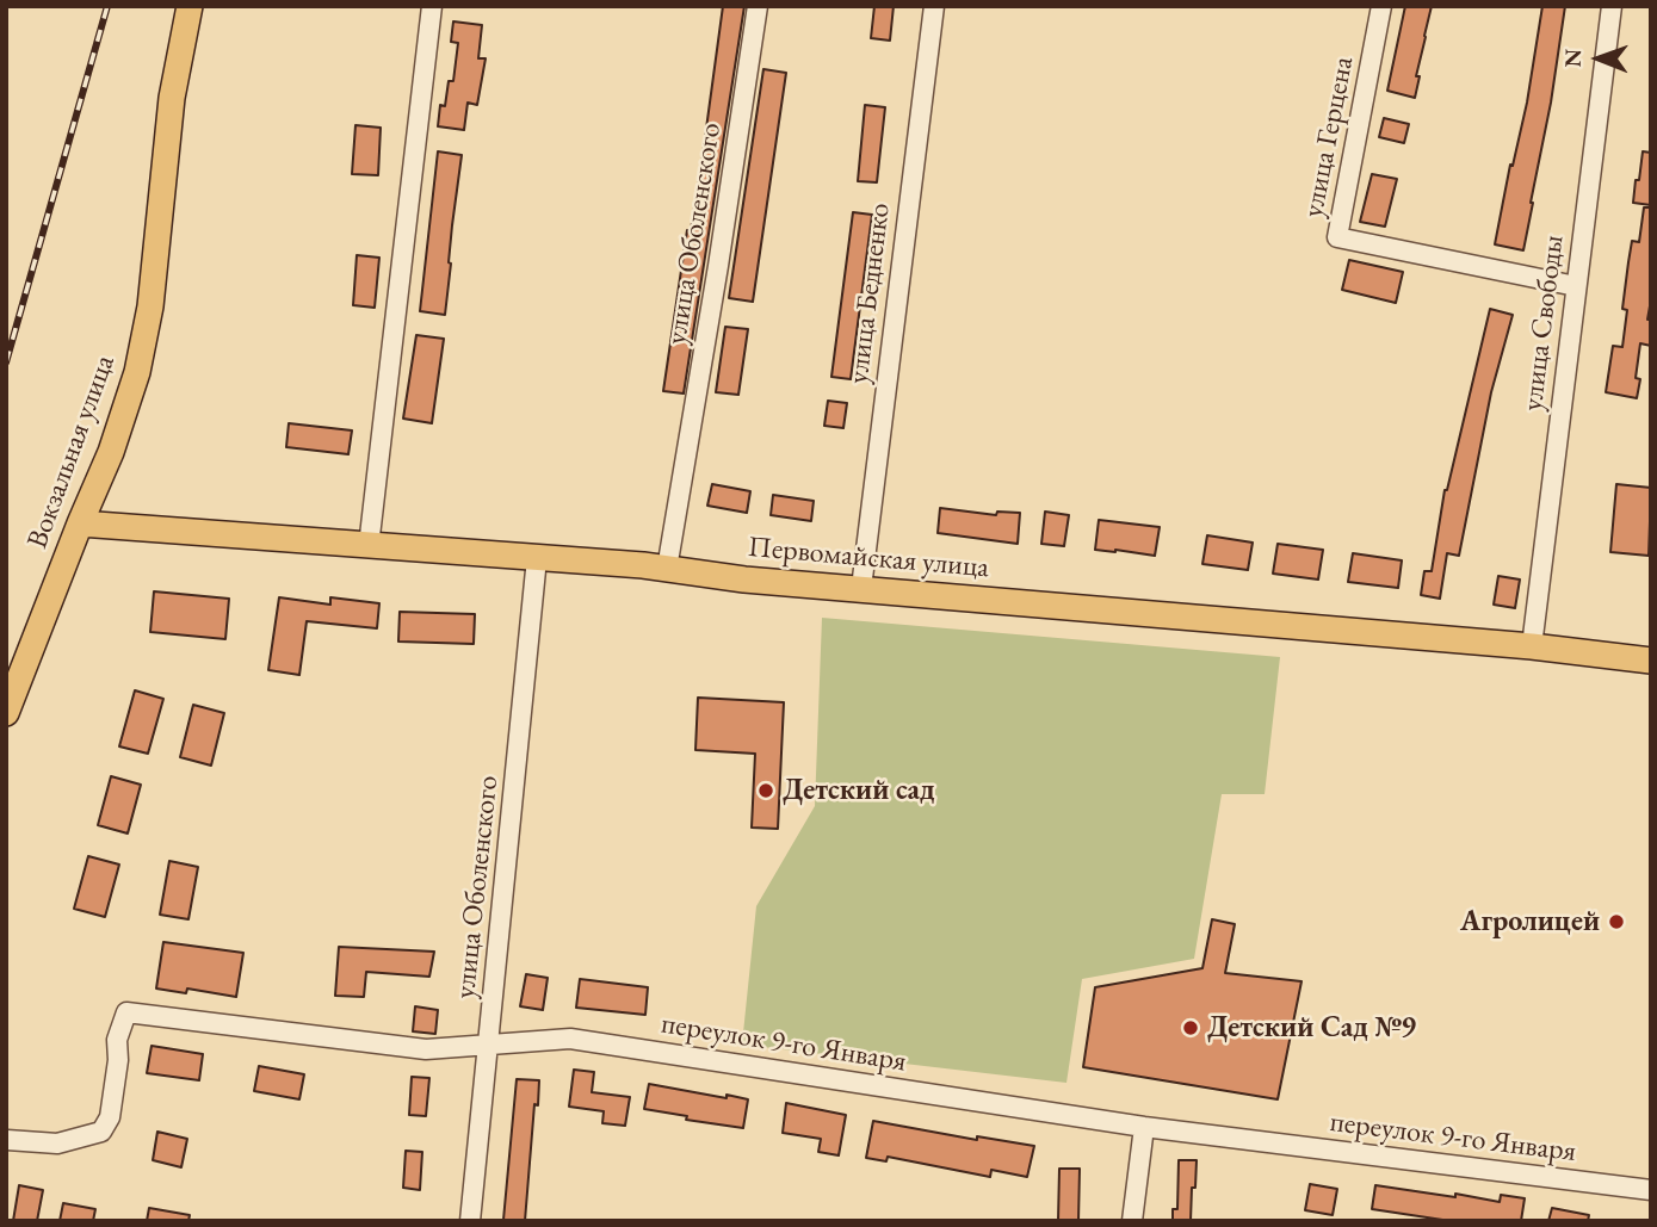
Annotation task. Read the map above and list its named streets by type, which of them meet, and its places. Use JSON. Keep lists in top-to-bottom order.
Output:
{
  "streets": {
    "main road": ["Вокзальная улица", "Первомайская улица"],
    "street": [
      "улица Герцена",
      "улица Оболенского",
      "улица Бедненко",
      "улица Свободы",
      "переулок 9-го Января"
    ]
  },
  "crossings": [
    ["улица Герцена", "улица Свободы"],
    ["улица Оболенского", "Первомайская улица"],
    ["улица Оболенского", "переулок 9-го Января"],
    ["улица Бедненко", "Первомайская улица"],
    ["улица Свободы", "Первомайская улица"],
    ["Вокзальная улица", "Первомайская улица"]
  ],
  "places": ["Детский сад", "Агролицей", "Детский Сад №9"],
  "north": "left"
}
